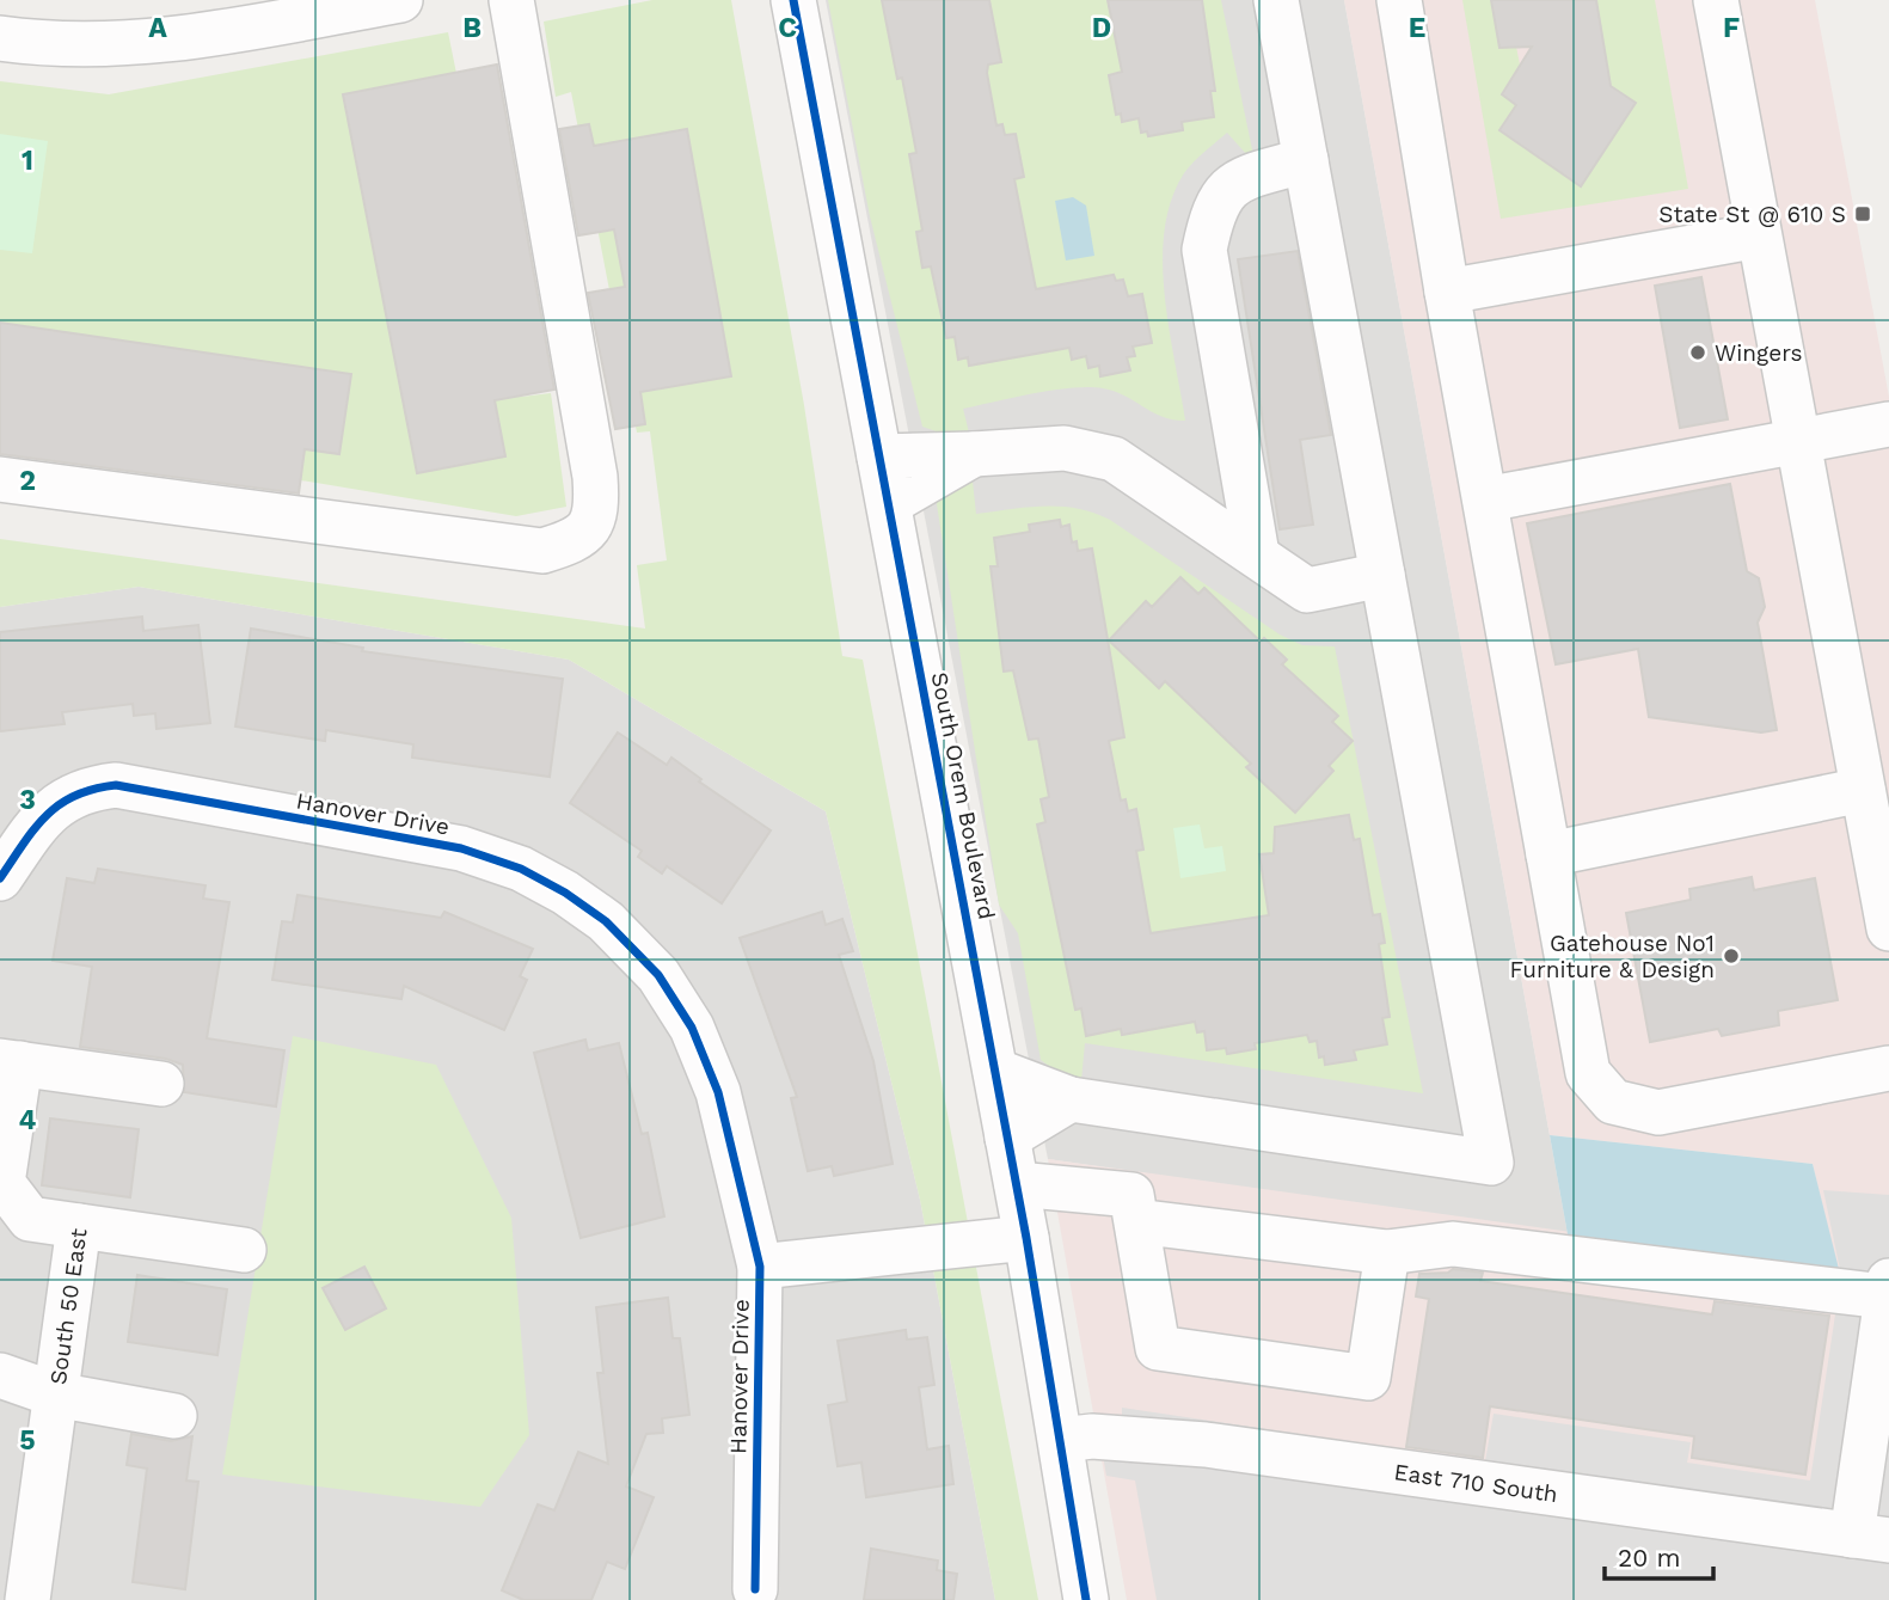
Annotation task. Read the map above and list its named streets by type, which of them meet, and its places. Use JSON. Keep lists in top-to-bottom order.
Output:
{
  "streets": {
    "street": [
      "South Orem Boulevard",
      "Hanover Drive",
      "South 50 East",
      "East 710 South"
    ]
  },
  "crossings": [
    ["South Orem Boulevard", "East 710 South"]
  ],
  "places": {
    "transit": ["State St @ 610 S"],
    "other": ["Wingers", "Gatehouse No1 Furniture & Design"]
  },
  "scale_bar": "20 m",
  "grid": {
    "columns": [
      "A",
      "B",
      "C",
      "D",
      "E",
      "F"
    ],
    "rows": [
      "1",
      "2",
      "3",
      "4",
      "5"
    ]
  }
}
